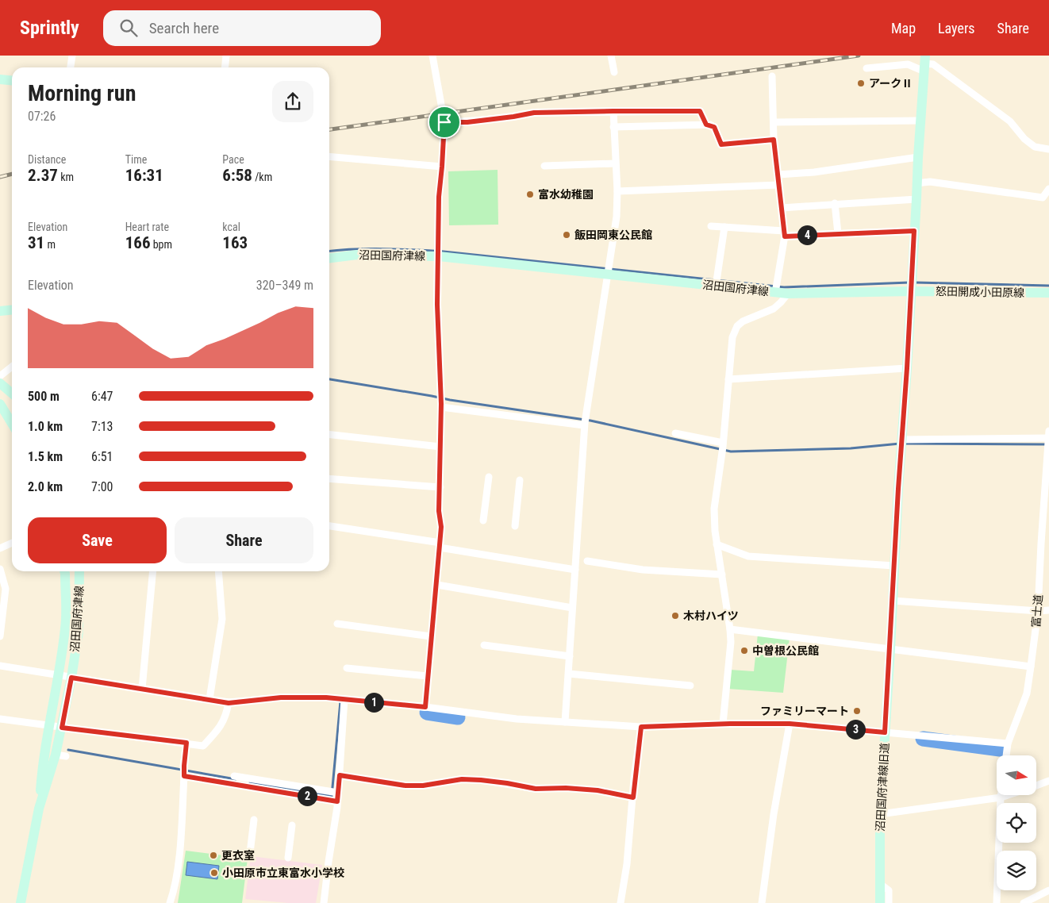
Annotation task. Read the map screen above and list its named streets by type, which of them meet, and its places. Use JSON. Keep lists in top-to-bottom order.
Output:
{
  "streets": {
    "main road": ["沼田国府津線", "怒田開成小田原線", "沼田国府津線旧道"],
    "street": ["富士道"]
  },
  "crossings": [
    ["沼田国府津線", "怒田開成小田原線"],
    ["沼田国府津線", "沼田国府津線旧道"],
    ["怒田開成小田原線", "沼田国府津線旧道"]
  ],
  "places": [
    "アークⅡ",
    "富水幼稚園",
    "飯田岡東公民館",
    "木村ハイツ",
    "中曽根公民館",
    "ファミリーマート",
    "更衣室",
    "小田原市立東富水小学校"
  ],
  "north": "right",
  "page": {
    "header": "Sprintly",
    "search": "Search here",
    "nav": ["Map", "Layers", "Share"],
    "heading": ["Morning run", "07:26"],
    "stats": [
      ["Distance", "2.37 km"],
      ["Time", "16:31"],
      ["Pace", "6:58 /km"],
      ["Elevation", "31 m"],
      ["Heart rate", "166 bpm"],
      ["kcal", "163"]
    ],
    "pins": [
      "4",
      "1",
      "3",
      "2"
    ],
    "chart": ["Elevation", "320–349 m"],
    "list": [
      {
        "name": "500 m",
        "note": "6:47"
      },
      {
        "name": "1.0 km",
        "note": "7:13"
      },
      {
        "name": "1.5 km",
        "note": "6:51"
      },
      {
        "name": "2.0 km",
        "note": "7:00"
      }
    ],
    "buttons": ["Save", "Share"]
  }
}
